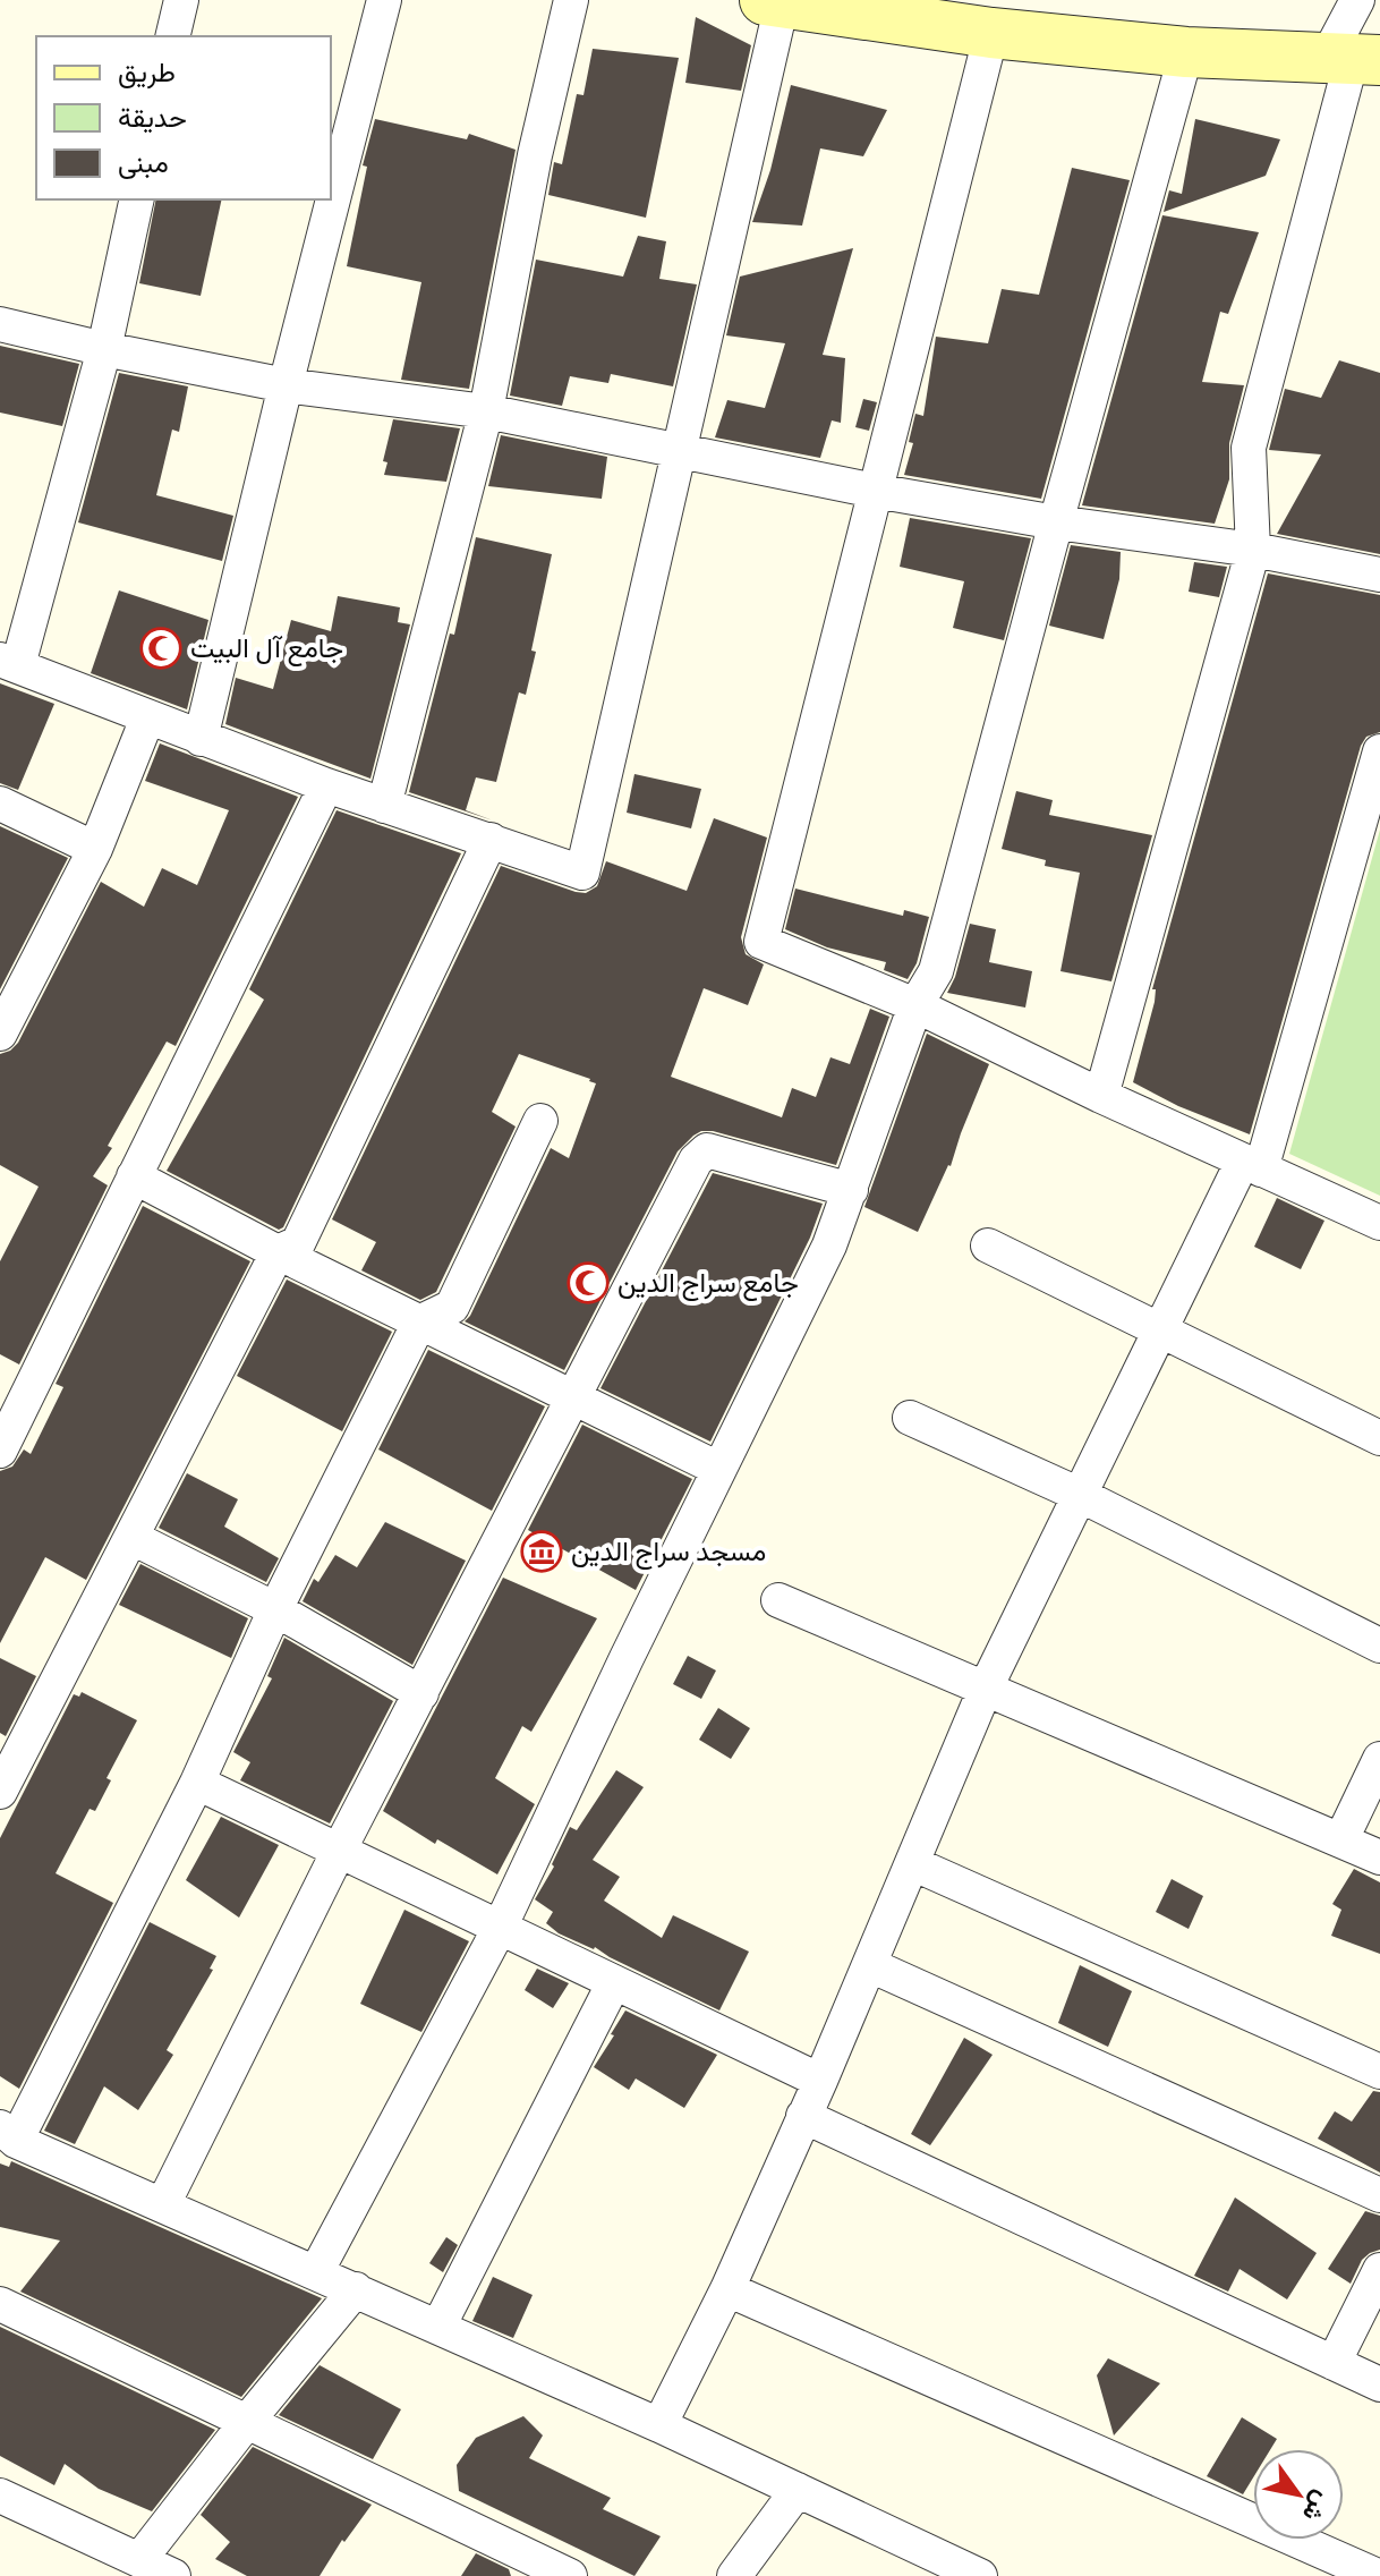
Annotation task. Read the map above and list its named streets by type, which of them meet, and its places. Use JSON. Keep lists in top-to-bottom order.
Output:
{
  "places": {
    "mosque": ["جامع آل البيت", "جامع سراج الدين"],
    "museum": ["مسجد سراج الدين"]
  },
  "legend": ["طريق", "حديقة", "مبنى"],
  "north": "bottom right"
}
